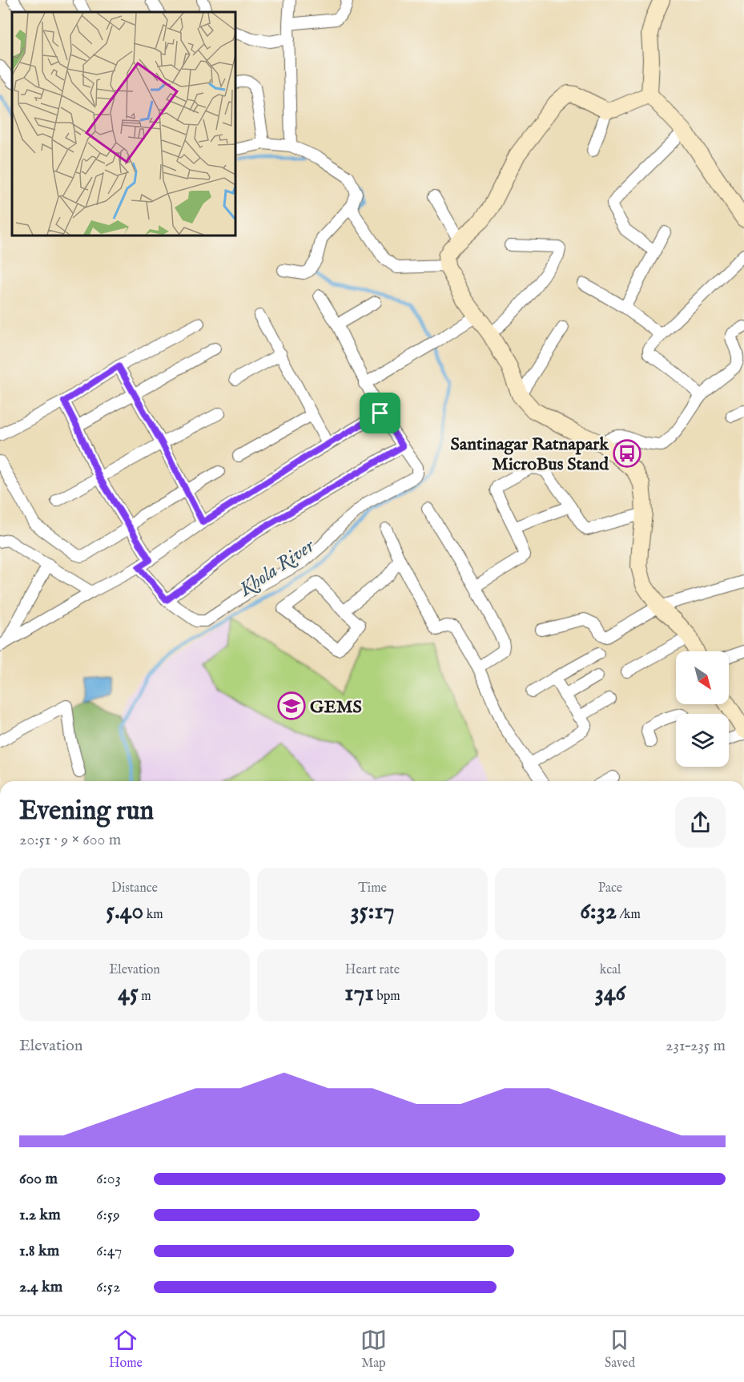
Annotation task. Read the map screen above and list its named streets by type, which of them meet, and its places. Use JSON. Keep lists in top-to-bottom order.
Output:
{
  "water": ["Khola River"],
  "places": {
    "bus stop": ["Santinagar Ratnapark MicroBus Stand"],
    "school or university": ["GEMS"]
  },
  "north": "bottom right",
  "page": {
    "heading": ["Evening run", "20:51 · 9 × 600 m"],
    "stats": [
      ["Distance", "5.40 km"],
      ["Time", "35:17"],
      ["Pace", "6:32 /km"],
      ["Elevation", "45 m"],
      ["Heart rate", "171 bpm"],
      ["kcal", "346"]
    ],
    "chart": ["Elevation", "231–235 m"],
    "list": [
      {
        "name": "600 m",
        "note": "6:03"
      },
      {
        "name": "1.2 km",
        "note": "6:59"
      },
      {
        "name": "1.8 km",
        "note": "6:47"
      },
      {
        "name": "2.4 km",
        "note": "6:52"
      }
    ],
    "tabs": ["Home", "Map", "Saved"]
  }
}
